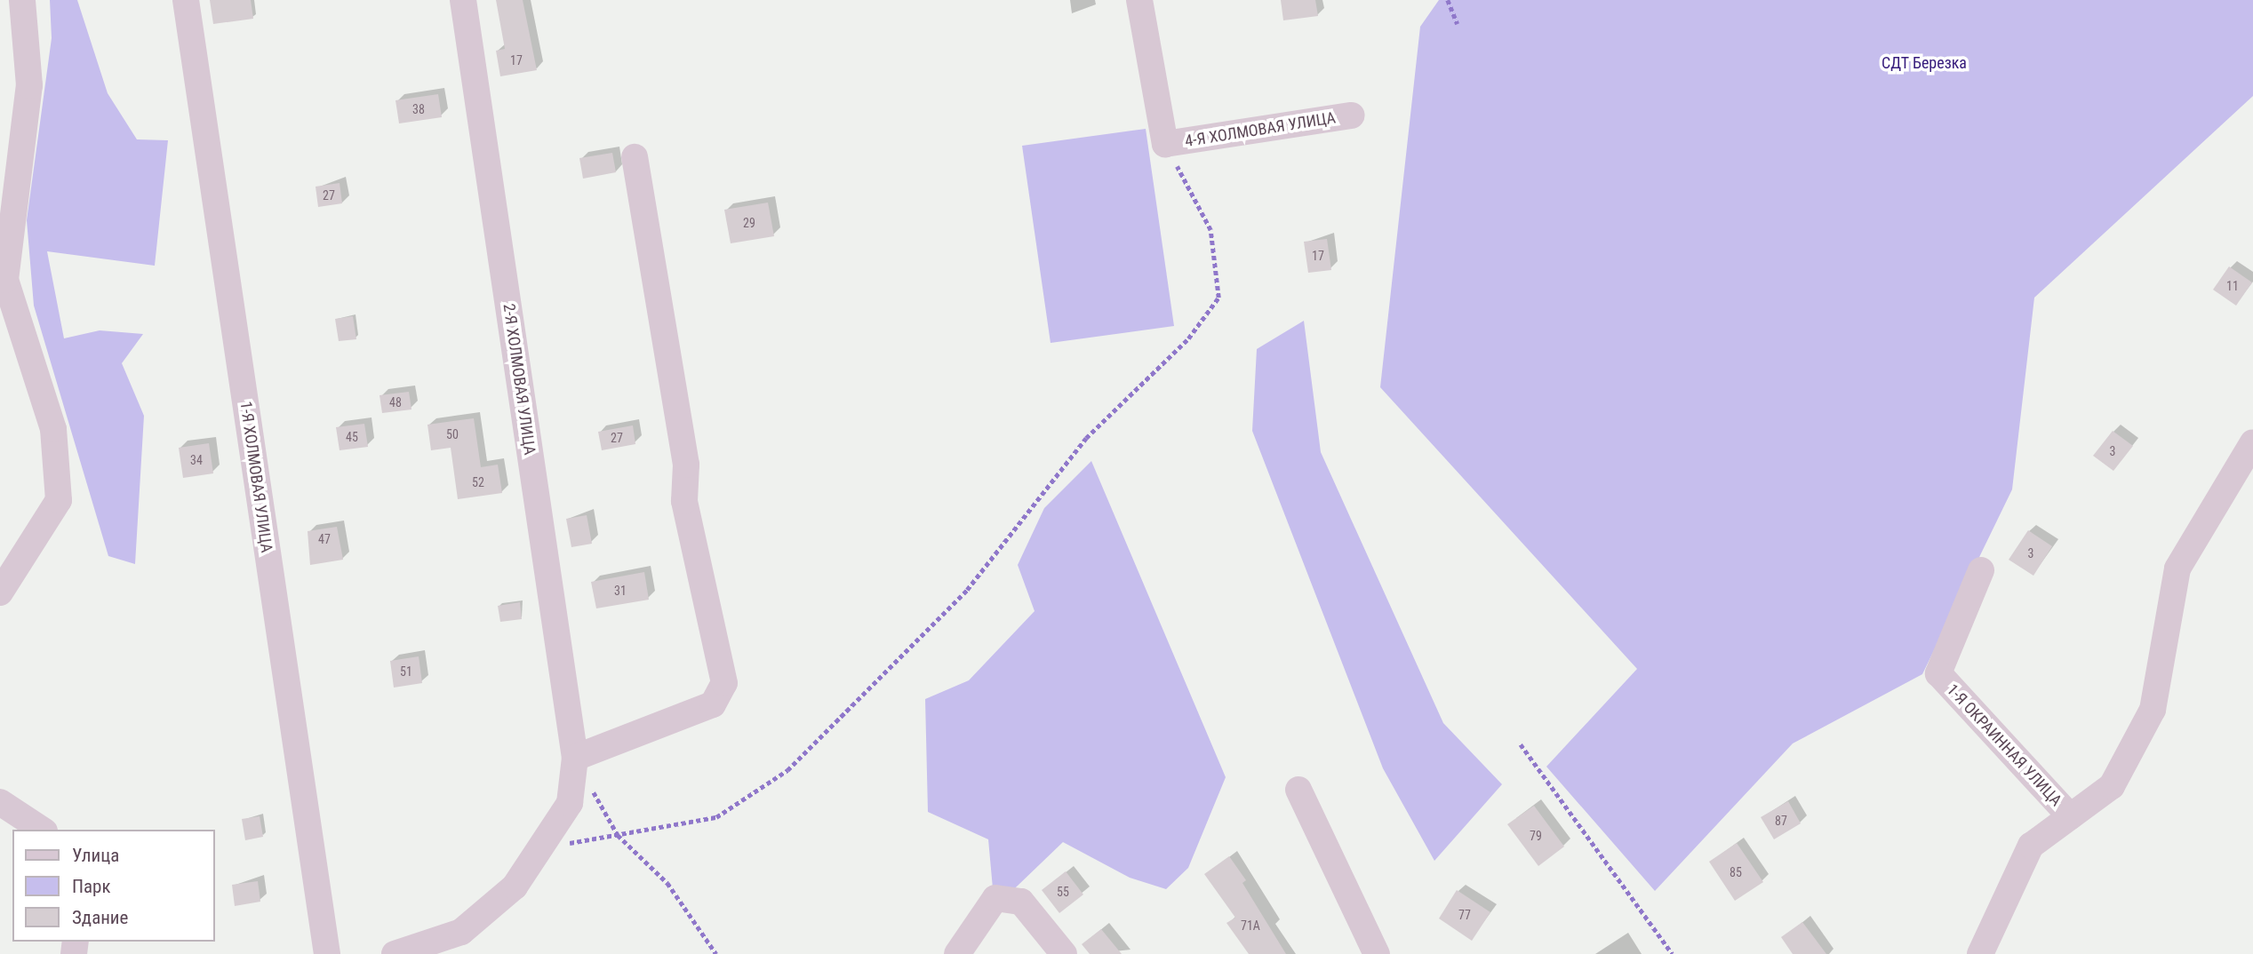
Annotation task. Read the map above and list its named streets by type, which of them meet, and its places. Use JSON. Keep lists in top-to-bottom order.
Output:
{
  "streets": {
    "street": [
      "4-Я ХОЛМОВАЯ УЛИЦА",
      "2-Я ХОЛМОВАЯ УЛИЦА",
      "1-Я ХОЛМОВАЯ УЛИЦА",
      "1-Я ОКРАИННАЯ УЛИЦА"
    ]
  },
  "parks": ["СДТ Березка"],
  "house_numbers": [
    "17",
    "38",
    "27",
    "29",
    "17",
    "11",
    "48",
    "50",
    "45",
    "27",
    "3",
    "34",
    "52",
    "47",
    "3",
    "31",
    "51",
    "87",
    "79",
    "85",
    "55",
    "77",
    "71А"
  ],
  "legend": ["Улица", "Парк", "Здание"]
}
